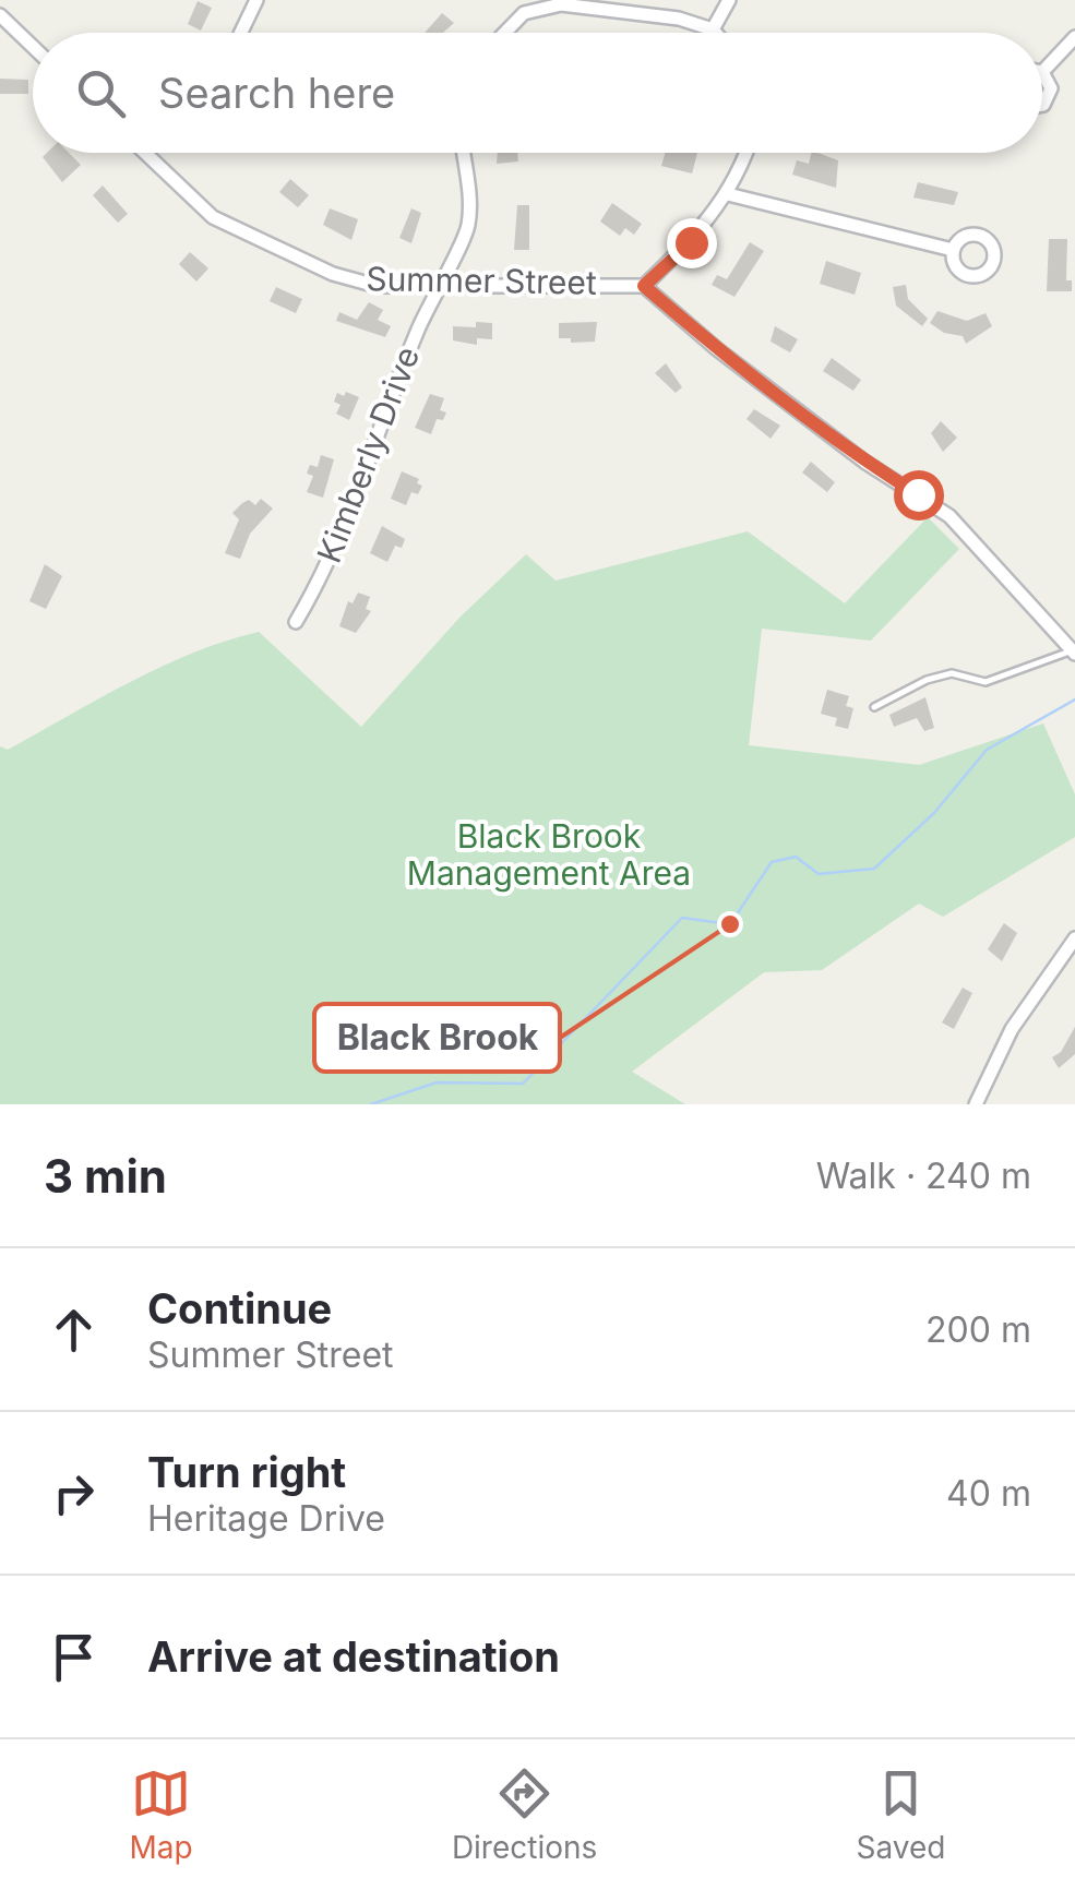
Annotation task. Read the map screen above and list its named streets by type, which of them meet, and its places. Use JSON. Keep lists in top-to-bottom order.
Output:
{
  "streets": {
    "street": ["Summer Street", "Kimberly Drive"]
  },
  "crossings": [
    ["Summer Street", "Kimberly Drive"]
  ],
  "parks": ["Black Brook Management Area"],
  "places": ["Black Brook"],
  "page": {
    "search": "Search here",
    "heading": ["3 min", "Walk · 240 m"],
    "list": [
      ["Continue", "Summer Street", "200 m"],
      ["Turn right", "Heritage Drive", "40 m"],
      "Arrive at destination"
    ],
    "nav": ["Map", "Directions", "Saved"]
  }
}
